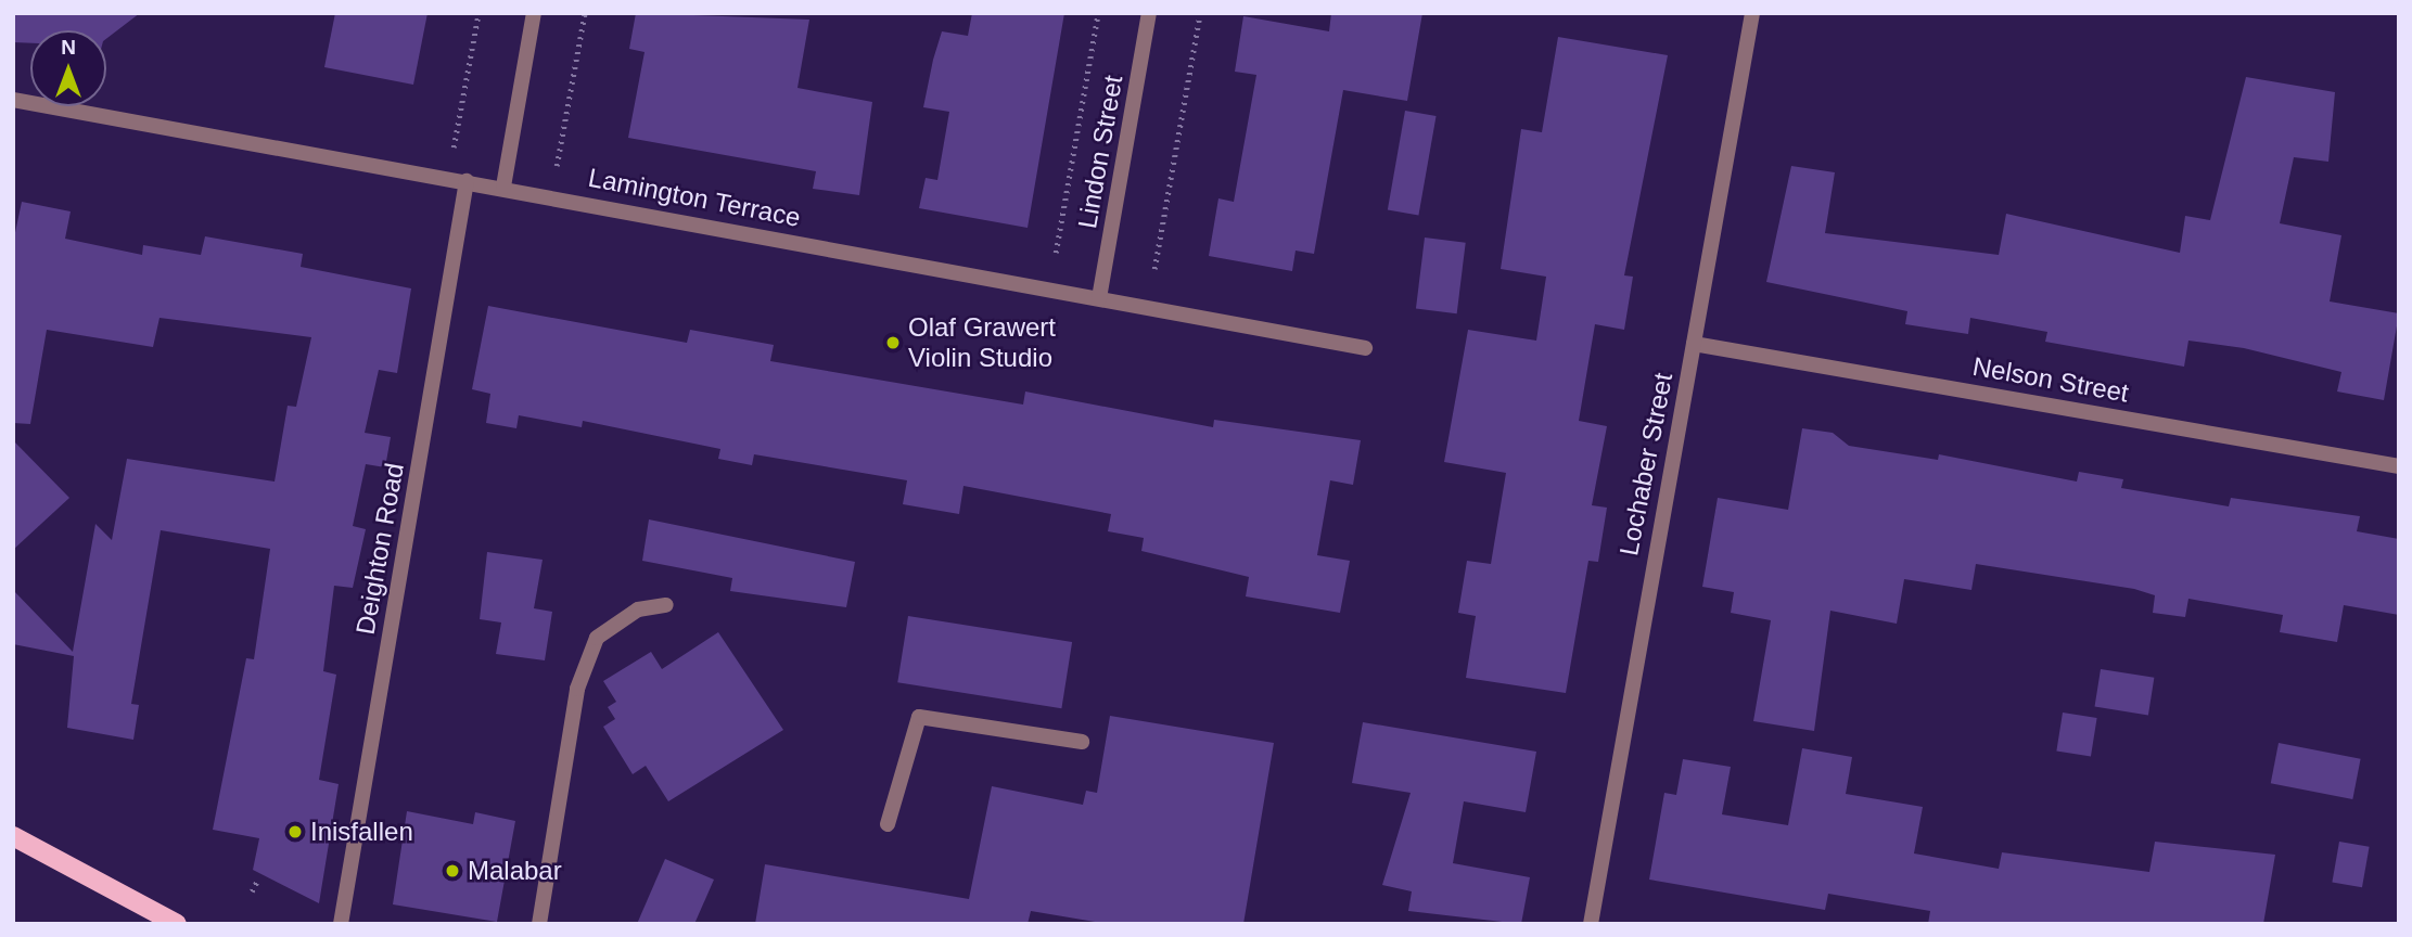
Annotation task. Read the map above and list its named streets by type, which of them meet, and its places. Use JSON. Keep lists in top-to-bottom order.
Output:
{
  "streets": {
    "street": [
      "Lindon Street",
      "Lamington Terrace",
      "Nelson Street",
      "Lochaber Street",
      "Deighton Road"
    ]
  },
  "crossings": [
    ["Lindon Street", "Lamington Terrace"],
    ["Lamington Terrace", "Deighton Road"],
    ["Nelson Street", "Lochaber Street"]
  ],
  "places": ["Olaf Grawert Violin Studio", "Inisfallen", "Malabar"],
  "north": "top"
}
